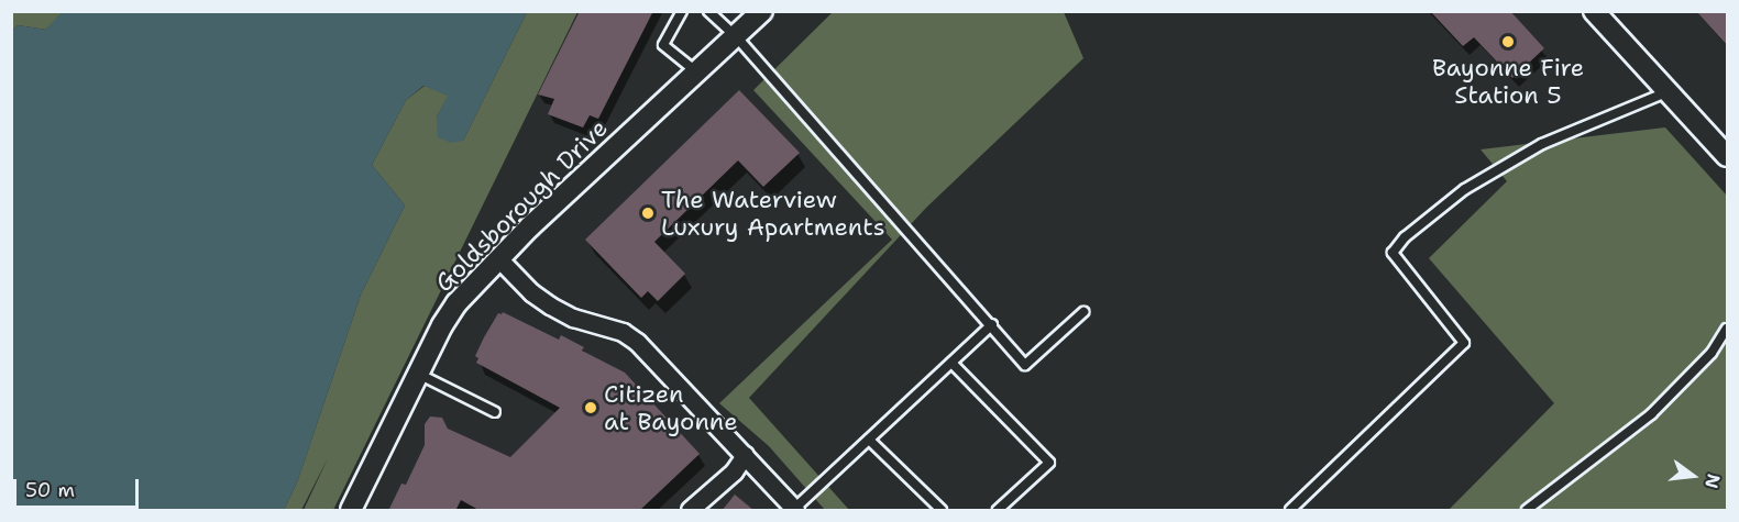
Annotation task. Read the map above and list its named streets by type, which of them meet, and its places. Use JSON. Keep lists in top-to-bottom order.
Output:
{
  "streets": {
    "street": ["Goldsborough Drive"]
  },
  "places": ["Bayonne Fire Station 5", "The Waterview Luxury Apartments", "Citizen at Bayonne"],
  "scale_bar": "50 m",
  "north": "right"
}
